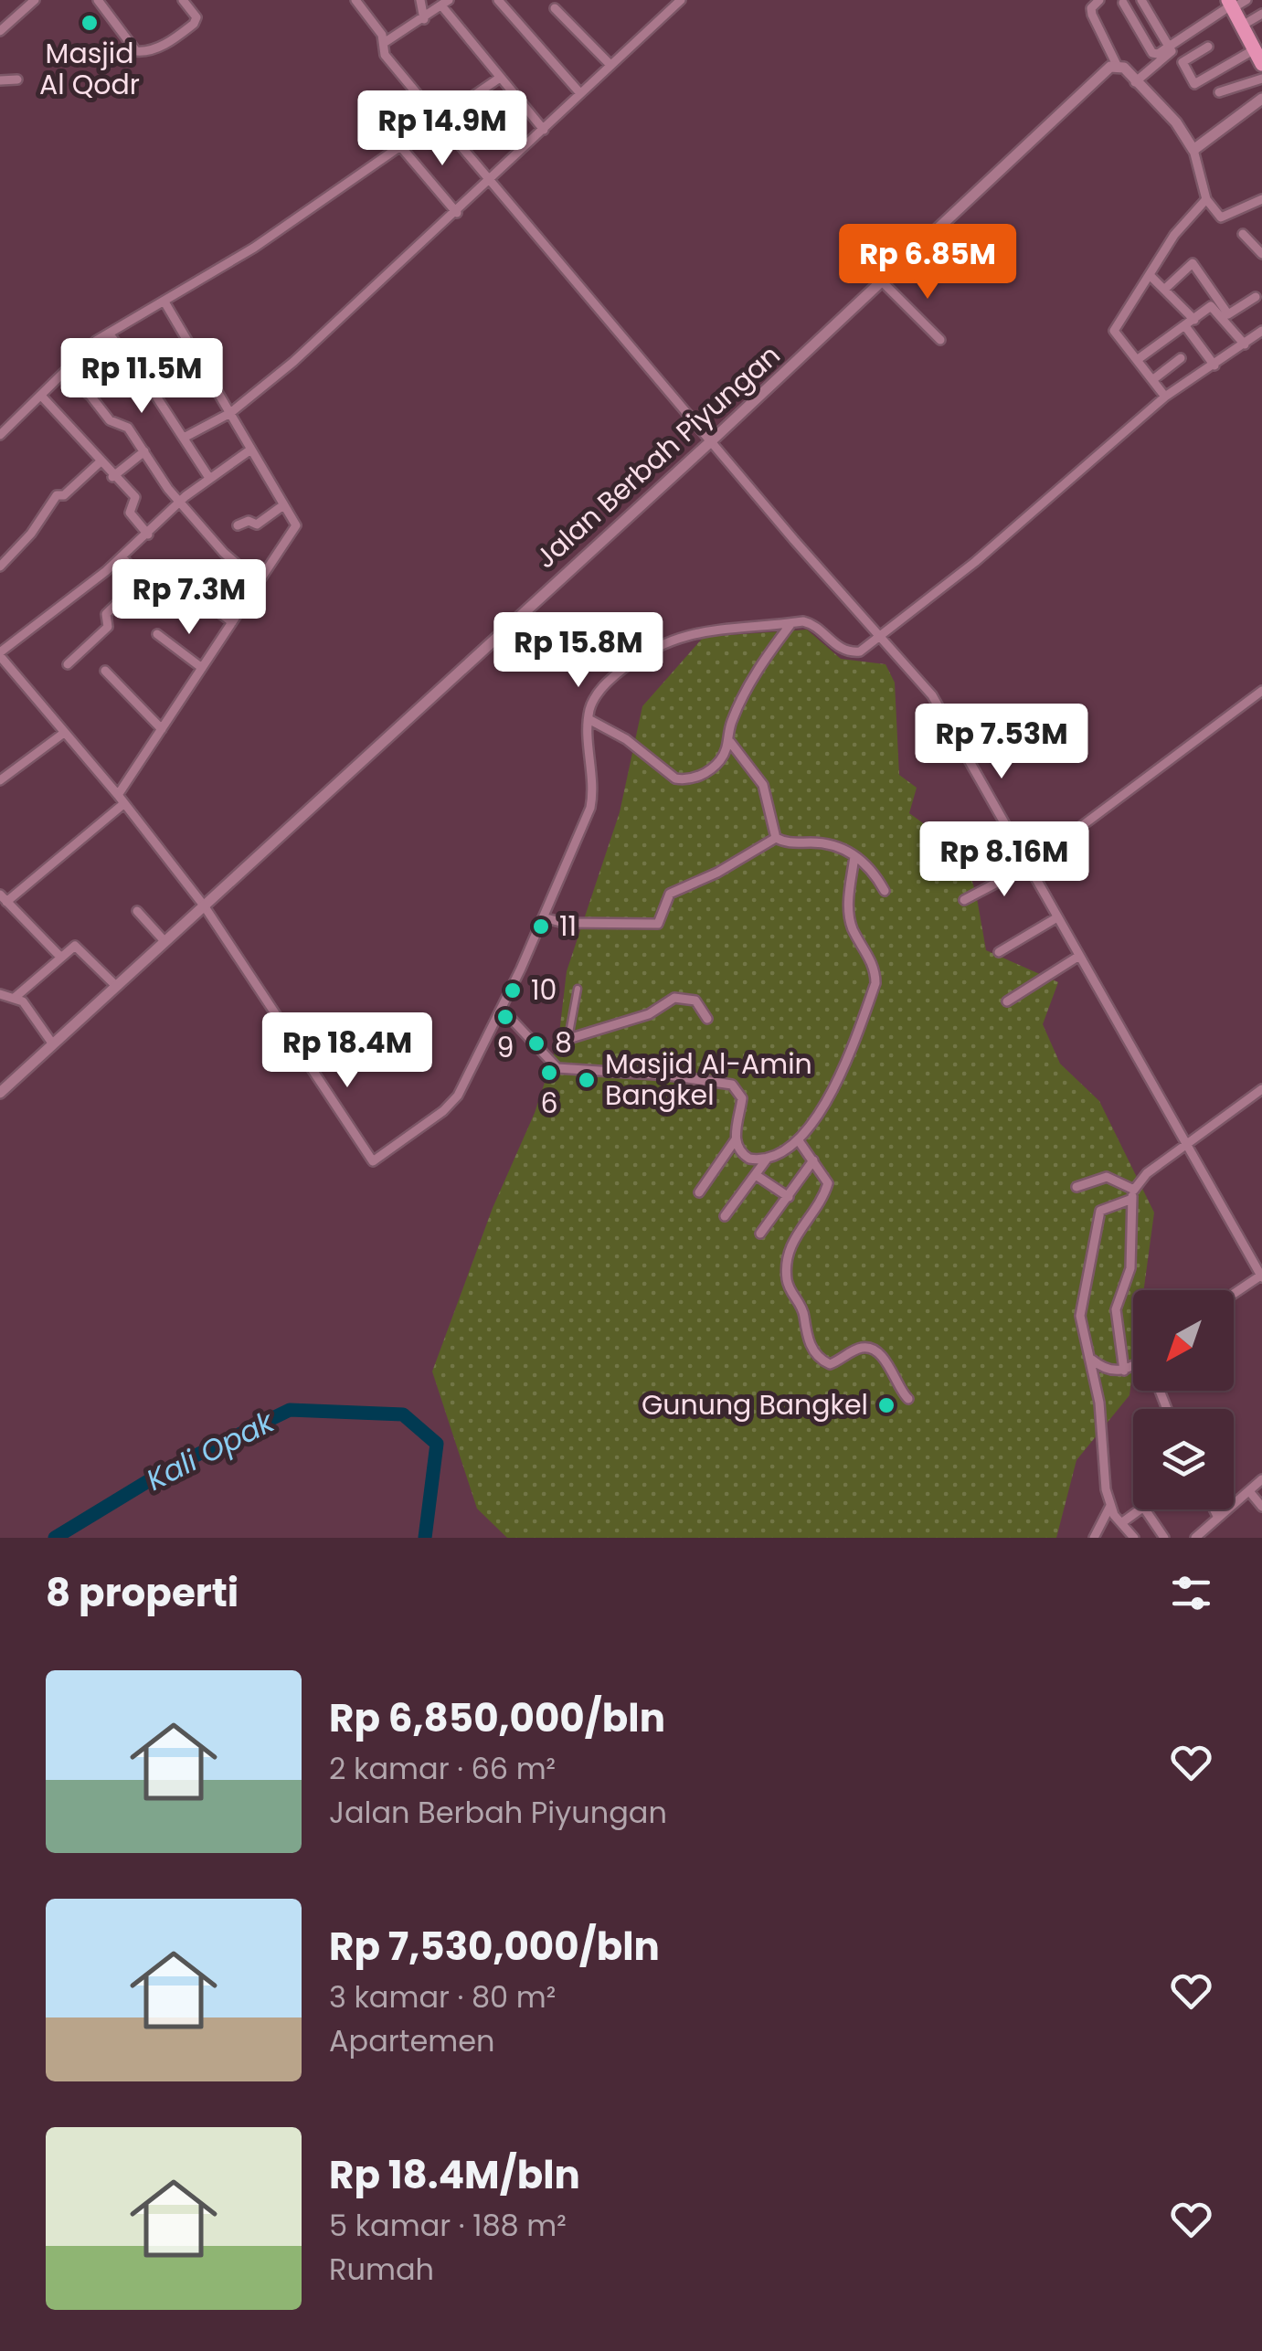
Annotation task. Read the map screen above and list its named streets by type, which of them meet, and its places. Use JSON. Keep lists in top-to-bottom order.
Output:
{
  "streets": {
    "street": ["Jalan Berbah Piyungan"]
  },
  "water": ["Kali Opak"],
  "places": [
    "Masjid Al Qodr",
    "11",
    "10",
    "9",
    "8",
    "6",
    "Masjid Al-Amin Bangkel",
    "Gunung Bangkel"
  ],
  "north": "bottom left",
  "page": {
    "price": [
      "Rp 14.9M",
      "Rp 6.85M",
      "Rp 11.5M",
      "Rp 7.3M",
      "Rp 15.8M",
      "Rp 7.53M",
      "Rp 8.16M",
      "Rp 18.4M"
    ],
    "heading": "8 properti",
    "list": [
      {
        "name": "Rp 6,850,000/bln",
        "note": "2 kamar · 66 m² · Jalan Berbah Piyungan"
      },
      {
        "name": "Rp 7,530,000/bln",
        "note": "3 kamar · 80 m² · Apartemen"
      },
      {
        "name": "Rp 18.4M/bln",
        "note": "5 kamar · 188 m² · Rumah"
      }
    ]
  }
}
